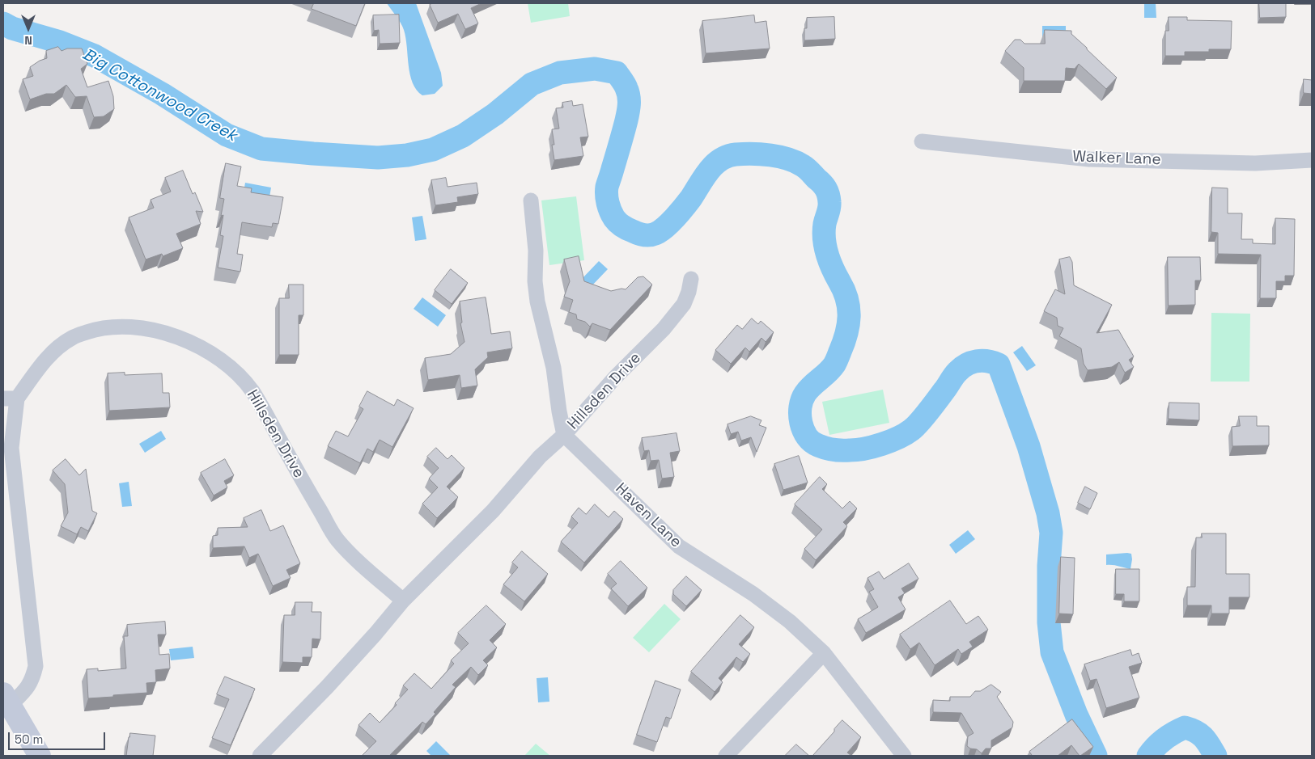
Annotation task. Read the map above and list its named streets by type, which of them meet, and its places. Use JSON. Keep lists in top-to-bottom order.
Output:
{
  "streets": {
    "street": ["Walker Lane", "Hillsden Drive", "Haven Lane"]
  },
  "crossings": [
    ["Hillsden Drive", "Haven Lane"]
  ],
  "water": ["Big Cottonwood Creek"],
  "scale_bar": "50 m",
  "north": "bottom"
}
